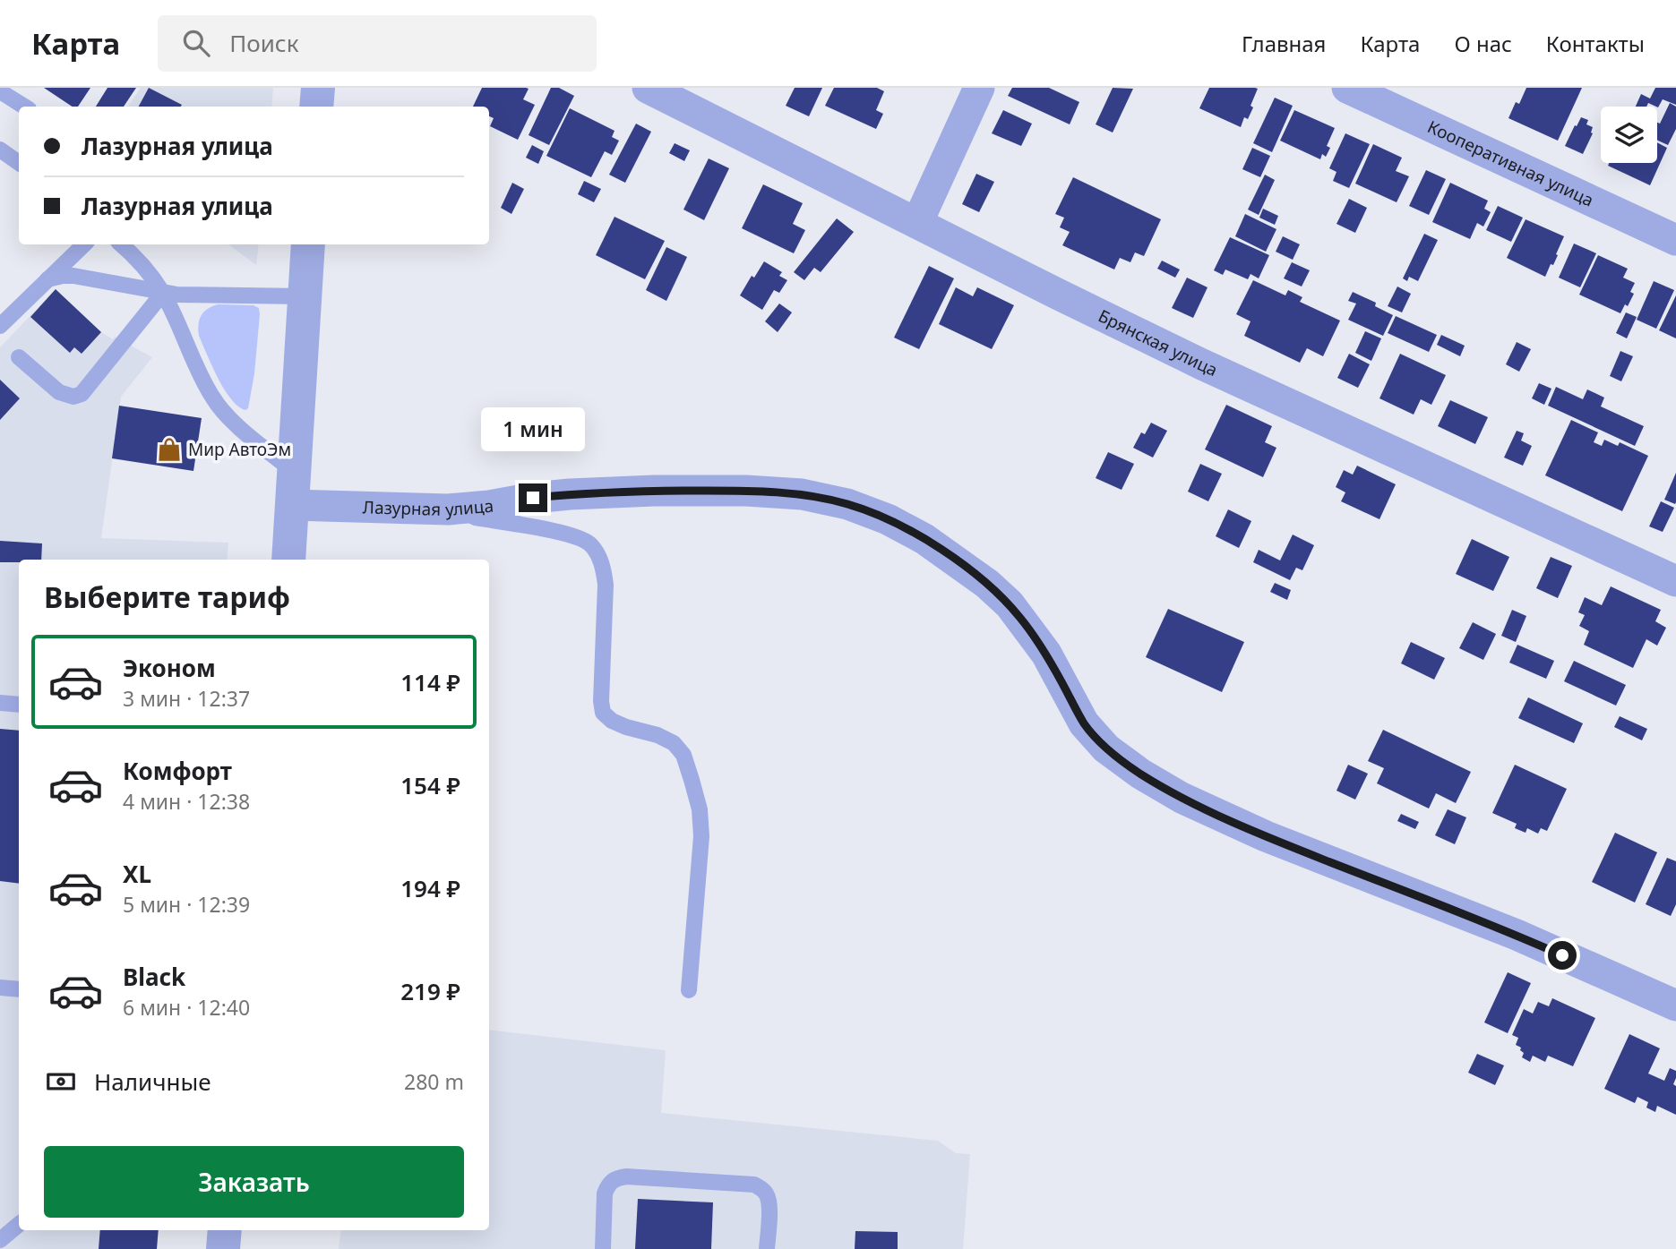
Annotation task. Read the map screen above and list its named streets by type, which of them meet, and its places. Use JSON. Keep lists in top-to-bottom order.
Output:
{
  "streets": {
    "street": ["Кооперативная улица", "Брянская улица", "Лазурная улица"]
  },
  "places": {
    "shop": ["Мир АвтоЭм"]
  },
  "page": {
    "header": "Карта",
    "search": "Поиск",
    "nav": [
      "Главная",
      "Карта",
      "О нас",
      "Контакты"
    ],
    "banner": ["Лазурная улица", "Лазурная улица"],
    "bubble": "1 мин",
    "heading": "Выберите тариф",
    "list": [
      {
        "name": "Эконом",
        "note": "3 мин · 12:37",
        "value": "114 ₽"
      },
      {
        "name": "Комфорт",
        "note": "4 мин · 12:38",
        "value": "154 ₽"
      },
      {
        "name": "XL",
        "note": "5 мин · 12:39",
        "value": "194 ₽"
      },
      {
        "name": "Black",
        "note": "6 мин · 12:40",
        "value": "219 ₽"
      }
    ],
    "pay": ["Наличные", "280 m"],
    "buttons": "Заказать"
  }
}
